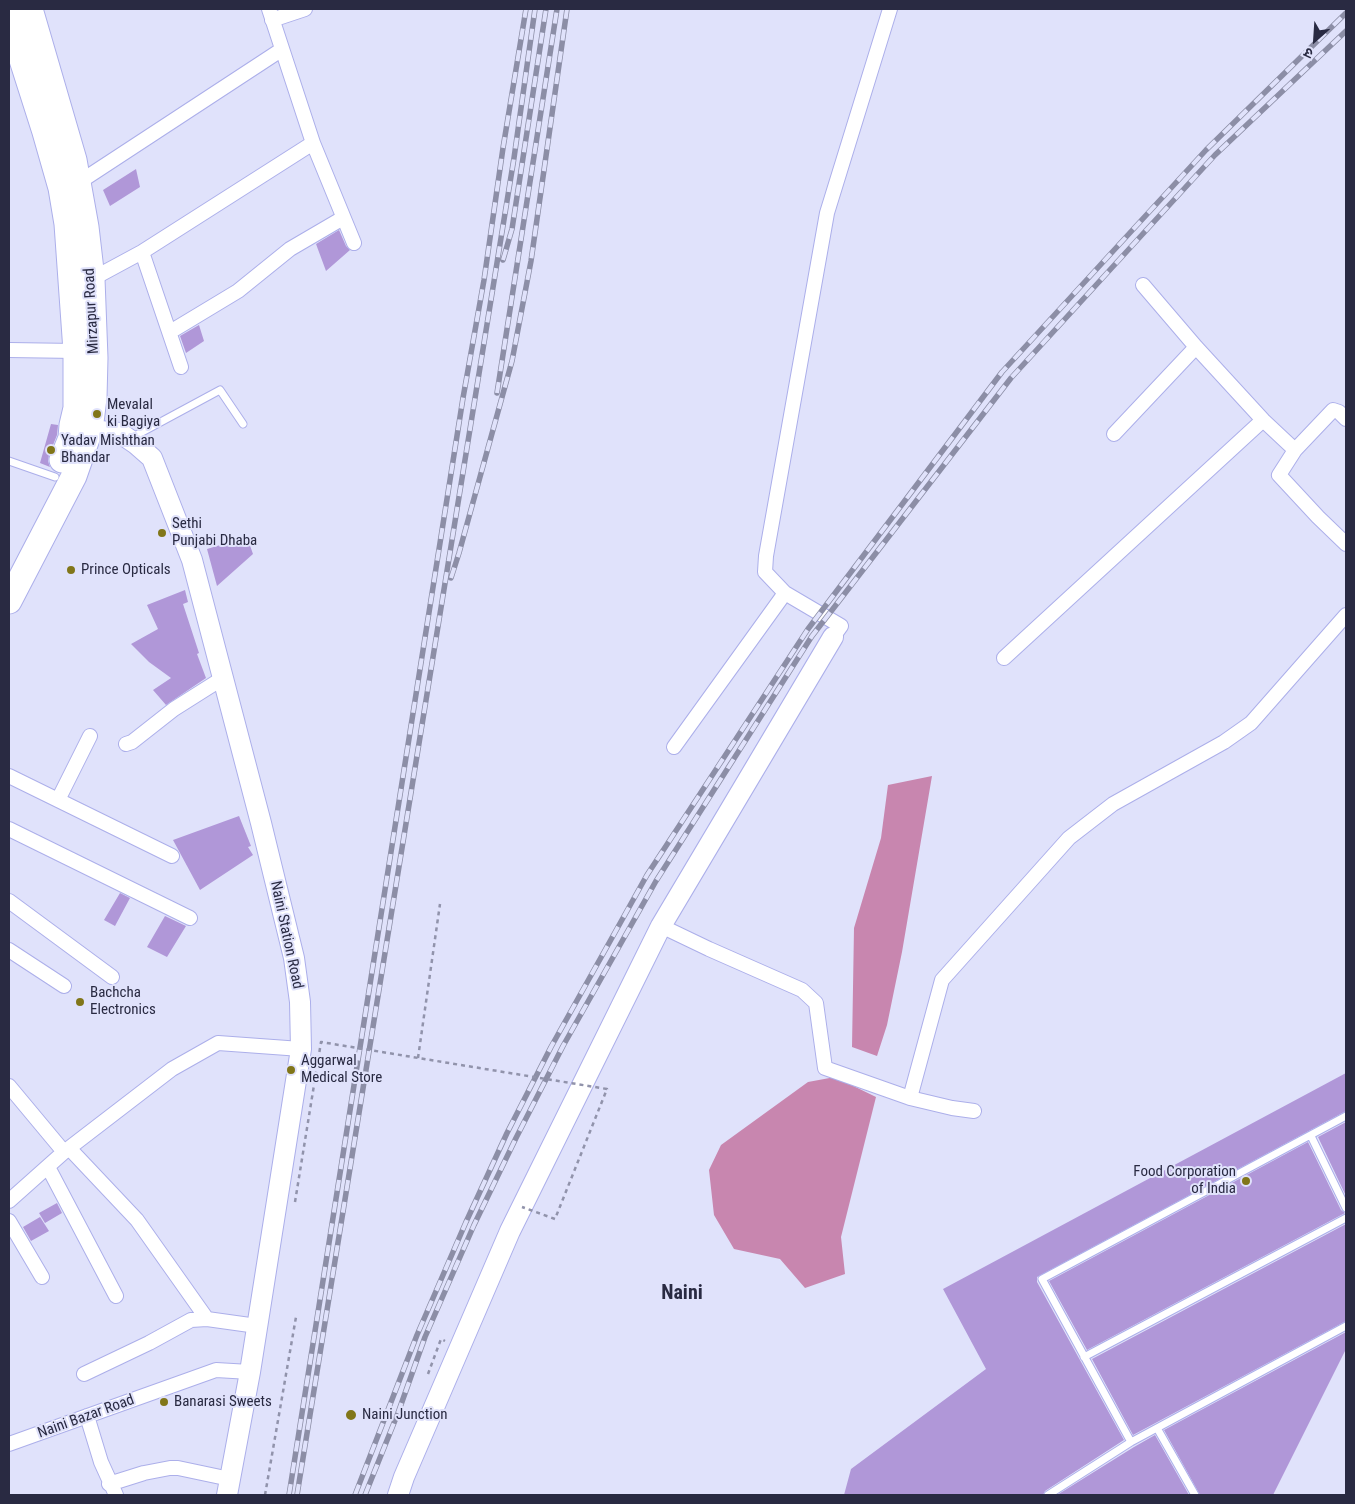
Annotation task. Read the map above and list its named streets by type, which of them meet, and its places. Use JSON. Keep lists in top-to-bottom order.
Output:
{
  "streets": {
    "highway": ["Mirzapur Road"],
    "street": ["Naini Station Road", "Naini Bazar Road"]
  },
  "crossings": [
    ["Mirzapur Road", "Naini Station Road"],
    ["Naini Station Road", "Naini Bazar Road"]
  ],
  "districts": ["Naini"],
  "places": [
    "Mevalal ki Bagiya",
    "Yadav Mishthan Bhandar",
    "Sethi Punjabi Dhaba",
    "Prince Opticals",
    "Bachcha Electronics",
    "Aggarwal Medical Store",
    "Food Corporation of India",
    "Banarasi Sweets",
    "Naini Junction"
  ],
  "north": "bottom left"
}
